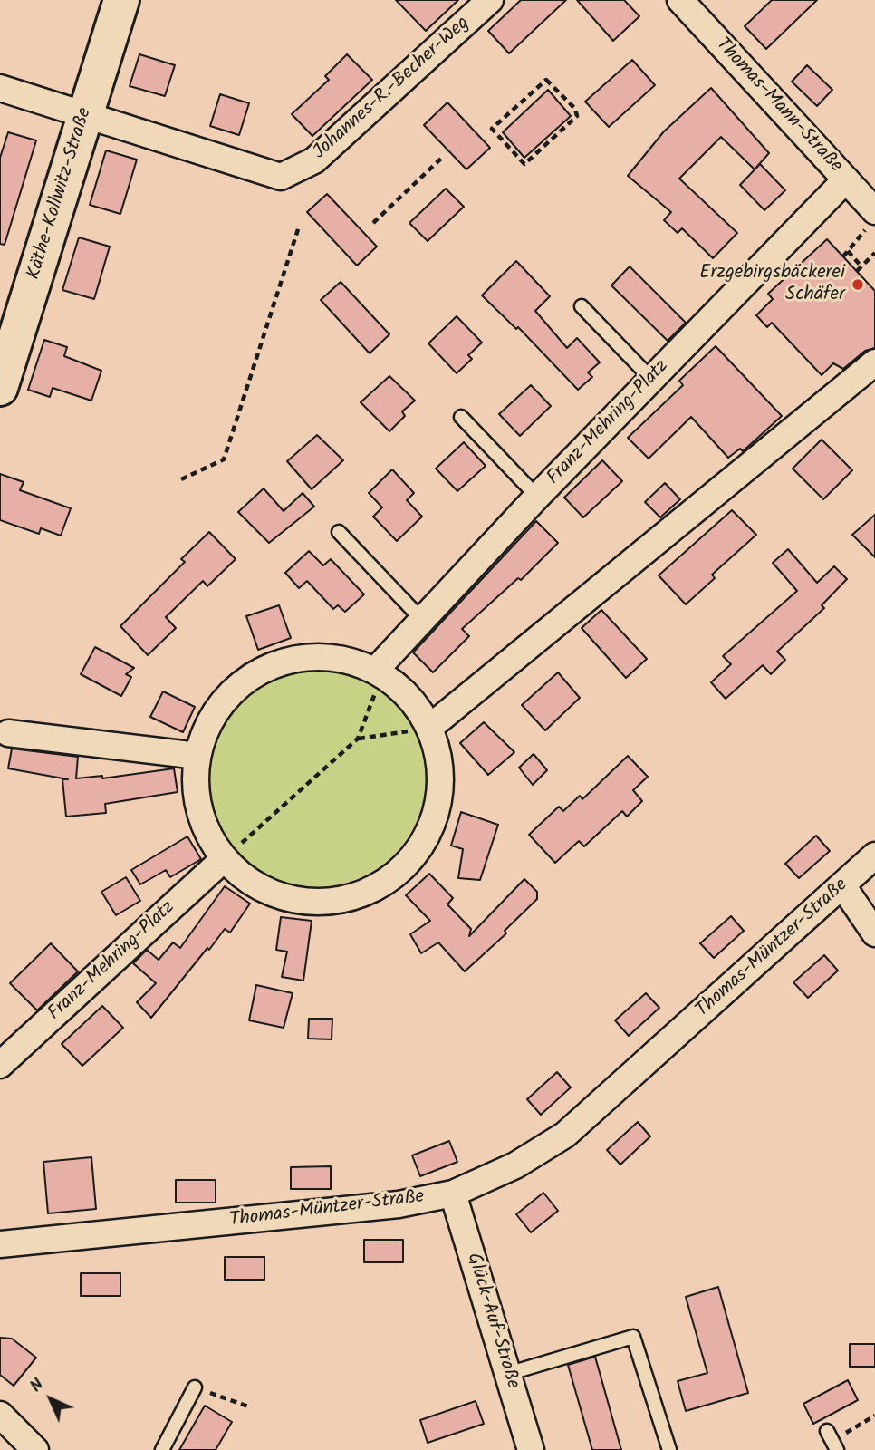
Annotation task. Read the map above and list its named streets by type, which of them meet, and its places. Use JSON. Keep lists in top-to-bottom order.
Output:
{
  "streets": {
    "street": [
      "Johannes-R.-Becher-Weg",
      "Thomas-Mann-Straße",
      "Käthe-Kollwitz-Straße",
      "Franz-Mehring-Platz",
      "Thomas-Müntzer-Straße",
      "Glück-Auf-Straße"
    ]
  },
  "crossings": [
    ["Johannes-R.-Becher-Weg", "Käthe-Kollwitz-Straße"],
    ["Thomas-Mann-Straße", "Franz-Mehring-Platz"],
    ["Thomas-Müntzer-Straße", "Glück-Auf-Straße"]
  ],
  "places": ["Erzgebirgsbäckerei Schäfer"],
  "north": "top left"
}
